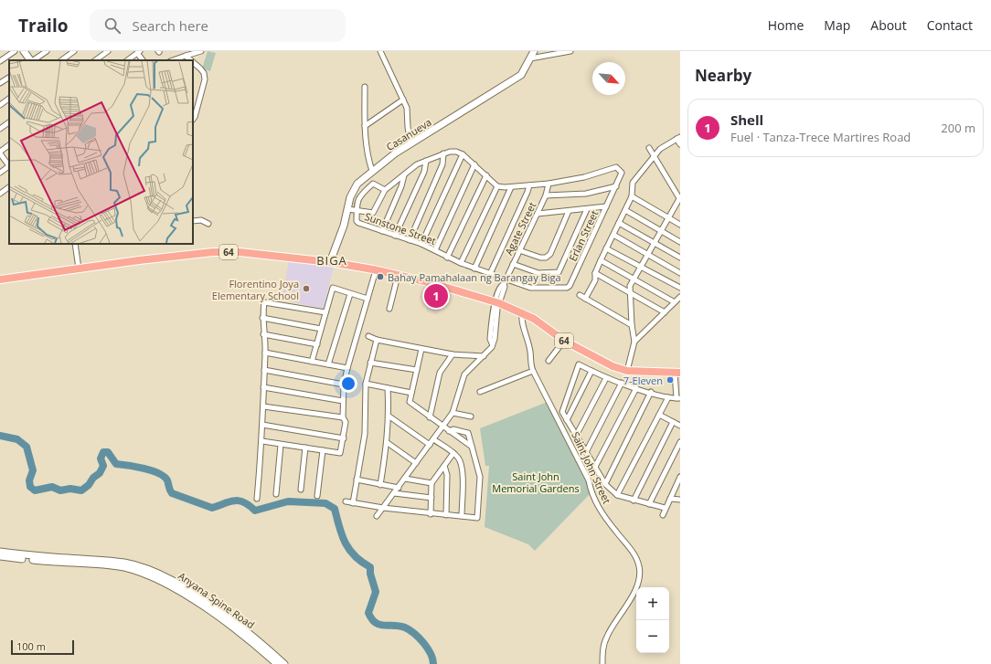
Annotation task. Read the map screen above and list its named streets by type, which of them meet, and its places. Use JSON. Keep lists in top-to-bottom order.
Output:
{
  "streets": {
    "main road": ["Casanueva", "64", "Anyana Spine Road"],
    "street": [
      "Sunstone Street",
      "Agate Street",
      "Erlan Street",
      "Saint John Street"
    ]
  },
  "crossings": [
    ["Casanueva", "64"],
    ["Sunstone Street", "Agate Street"],
    ["Sunstone Street", "Erlan Street"],
    ["Agate Street", "Erlan Street"],
    ["Agate Street", "64"],
    ["64", "Saint John Street"]
  ],
  "districts": ["BIGA"],
  "parks": ["Saint John Memorial Gardens"],
  "places": ["Bahay Pamahalaan ng Barangay Biga", "Florentino Joya Elementary School", "7-Eleven"],
  "scale_bar": "100 m",
  "north": "bottom right",
  "page": {
    "header": "Trailo",
    "search": "Search here",
    "nav": [
      "Home",
      "Map",
      "About",
      "Contact"
    ],
    "heading": "Nearby",
    "list": [
      {
        "mark": "1",
        "name": "Shell",
        "note": "Fuel · Tanza-Trece Martires Road",
        "value": "200 m"
      }
    ],
    "pins": "1",
    "map_buttons": ["+", "−"],
    "scale": "100 m"
  }
}
